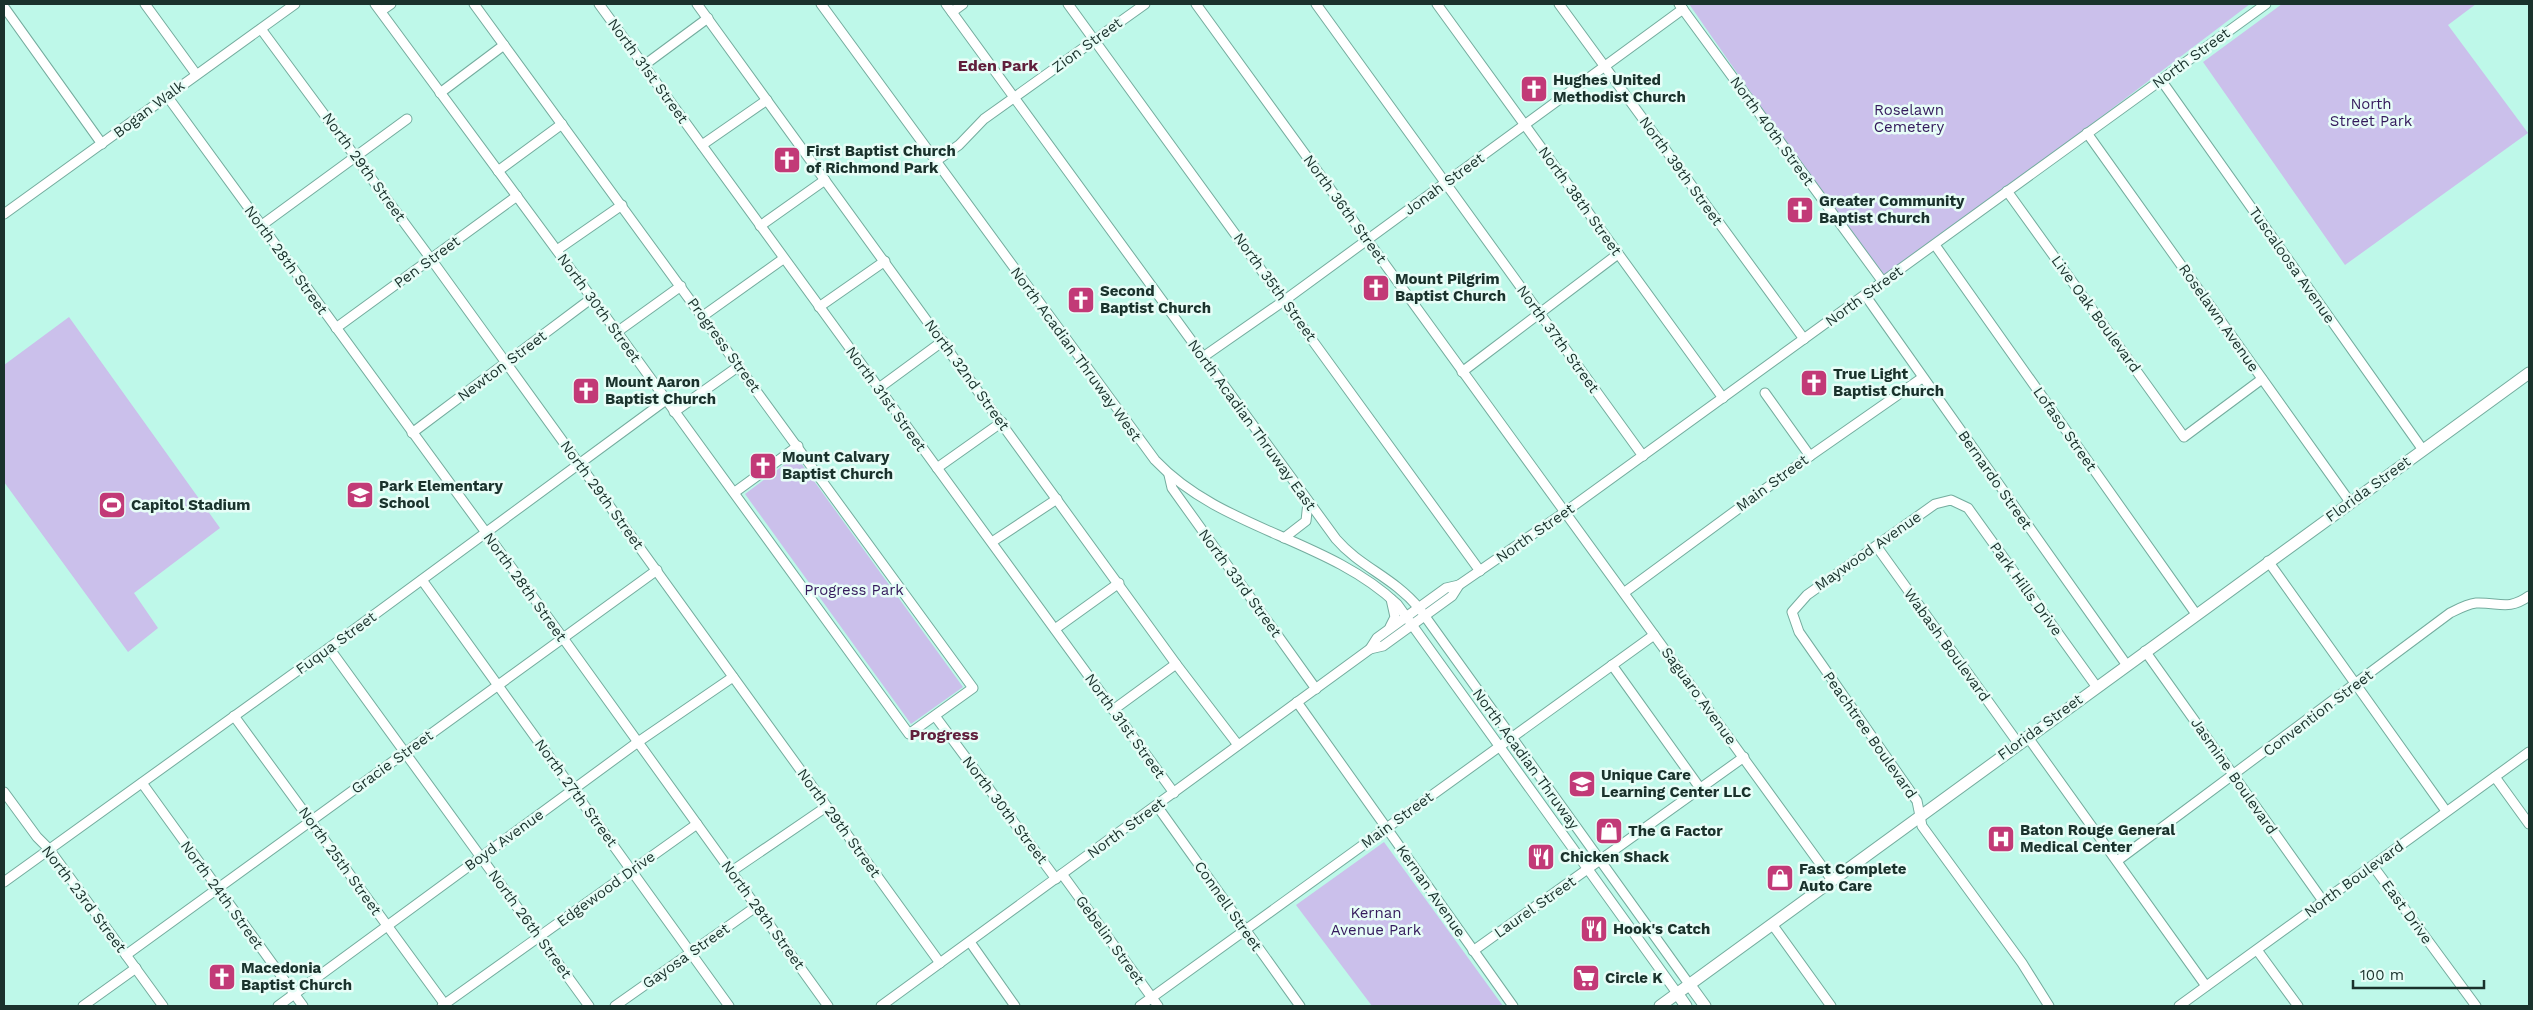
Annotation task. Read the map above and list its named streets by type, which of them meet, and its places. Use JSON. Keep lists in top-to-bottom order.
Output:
{
  "streets": {
    "main road": ["Florida Street", "North Acadian Thruway"],
    "street": [
      "Zion Street",
      "North Street",
      "North 31st Street",
      "Bogan Walk",
      "North 40th Street",
      "North 29th Street",
      "North 39th Street",
      "Jonah Street",
      "North 38th Street",
      "North 36th Street",
      "North 28th Street",
      "Pen Street",
      "Tuscaloosa Avenue",
      "North 35th Street",
      "North 30th Street",
      "Live Oak Boulevard",
      "Roselawn Avenue",
      "North 37th Street",
      "Progress Street",
      "North Acadian Thruway West",
      "Newton Street",
      "North 32nd Street",
      "North Acadian Thruway East",
      "Lofaso Street",
      "Bernardo Street",
      "Main Street",
      "Maywood Avenue",
      "North 33rd Street",
      "Park Hills Drive",
      "Fuqua Street",
      "Wabash Boulevard",
      "Saguaro Avenue",
      "Convention Street",
      "Peachtree Boulevard",
      "Gracie Street",
      "Jasmine Boulevard",
      "North 27th Street",
      "Boyd Avenue",
      "North 25th Street",
      "North Boulevard",
      "Edgewood Drive",
      "Kernan Avenue",
      "North 24th Street",
      "North 23rd Street",
      "Connell Street",
      "Laurel Street",
      "East Drive",
      "North 26th Street",
      "Gebelin Street",
      "Gayosa Street"
    ]
  },
  "crossings": [
    ["Zion Street", "North 35th Street"],
    ["Zion Street", "North Acadian Thruway West"],
    ["Zion Street", "North Acadian Thruway East"],
    ["North Street", "North 31st Street"],
    ["North Street", "North 40th Street"],
    ["North Street", "North 29th Street"],
    ["North Street", "North 39th Street"],
    ["North Street", "North 38th Street"],
    ["North Street", "North 36th Street"],
    ["North Street", "Tuscaloosa Avenue"],
    ["North Street", "North 35th Street"],
    ["North Street", "North 30th Street"],
    ["North Street", "Live Oak Boulevard"],
    ["North Street", "Roselawn Avenue"],
    ["North Street", "North 37th Street"],
    ["North Street", "North Acadian Thruway West"],
    ["North Street", "North 32nd Street"],
    ["North Street", "North Acadian Thruway East"],
    ["North Street", "Lofaso Street"],
    ["North Street", "Bernardo Street"],
    ["North Street", "North 33rd Street"],
    ["North Street", "Saguaro Avenue"],
    ["North Street", "North Acadian Thruway"],
    ["North Street", "Kernan Avenue"],
    ["North Street", "Connell Street"],
    ["North Street", "Gebelin Street"],
    ["Bogan Walk", "North 29th Street"],
    ["Bogan Walk", "North 28th Street"],
    ["North 40th Street", "Jonah Street"],
    ["North 29th Street", "Pen Street"],
    ["North 29th Street", "Newton Street"],
    ["North 29th Street", "Fuqua Street"],
    ["North 29th Street", "Gracie Street"],
    ["North 29th Street", "Boyd Avenue"],
    ["North 39th Street", "Jonah Street"],
    ["Jonah Street", "North 38th Street"],
    ["Jonah Street", "North 36th Street"],
    ["Jonah Street", "North 35th Street"],
    ["Jonah Street", "North 37th Street"],
    ["Jonah Street", "North Acadian Thruway East"],
    ["North 36th Street", "Saguaro Avenue"],
    ["North 28th Street", "Pen Street"],
    ["North 28th Street", "Newton Street"],
    ["North 28th Street", "Fuqua Street"],
    ["North 28th Street", "Gracie Street"],
    ["North 28th Street", "Boyd Avenue"],
    ["North 28th Street", "Edgewood Drive"],
    ["North 28th Street", "Gayosa Street"],
    ["Pen Street", "North 30th Street"],
    ["Tuscaloosa Avenue", "Florida Street"],
    ["North 30th Street", "Progress Street"],
    ["North 30th Street", "Newton Street"],
    ["North 30th Street", "Fuqua Street"],
    ["North 30th Street", "Gebelin Street"],
    ["Live Oak Boulevard", "Roselawn Avenue"],
    ["Roselawn Avenue", "Florida Street"],
    ["North Acadian Thruway West", "North 33rd Street"],
    ["North Acadian Thruway West", "North Acadian Thruway"],
    ["North Acadian Thruway East", "North Acadian Thruway"],
    ["Lofaso Street", "Florida Street"],
    ["Bernardo Street", "Main Street"],
    ["Bernardo Street", "Florida Street"],
    ["Main Street", "Saguaro Avenue"],
    ["Main Street", "North Acadian Thruway"],
    ["Main Street", "Kernan Avenue"],
    ["Main Street", "Connell Street"],
    ["Main Street", "Gebelin Street"],
    ["Florida Street", "Park Hills Drive"],
    ["Florida Street", "Wabash Boulevard"],
    ["Florida Street", "Saguaro Avenue"],
    ["Florida Street", "Peachtree Boulevard"],
    ["Florida Street", "North Acadian Thruway"],
    ["Florida Street", "Jasmine Boulevard"],
    ["Maywood Avenue", "Park Hills Drive"],
    ["Maywood Avenue", "Wabash Boulevard"],
    ["Maywood Avenue", "Peachtree Boulevard"],
    ["Fuqua Street", "North 27th Street"],
    ["Fuqua Street", "North 25th Street"],
    ["Fuqua Street", "North 24th Street"],
    ["Fuqua Street", "North 23rd Street"],
    ["Fuqua Street", "North 26th Street"],
    ["Saguaro Avenue", "Laurel Street"],
    ["Convention Street", "Jasmine Boulevard"],
    ["North Acadian Thruway", "Laurel Street"],
    ["Gracie Street", "North 27th Street"],
    ["Gracie Street", "North 25th Street"],
    ["Gracie Street", "North 24th Street"],
    ["Gracie Street", "North 23rd Street"],
    ["Gracie Street", "North 26th Street"],
    ["Jasmine Boulevard", "North Boulevard"],
    ["North 27th Street", "Boyd Avenue"],
    ["North 27th Street", "Edgewood Drive"],
    ["North 27th Street", "Gayosa Street"],
    ["Boyd Avenue", "North 25th Street"],
    ["Boyd Avenue", "North 24th Street"],
    ["Boyd Avenue", "North 26th Street"],
    ["North 25th Street", "Edgewood Drive"],
    ["North Boulevard", "East Drive"],
    ["Edgewood Drive", "North 26th Street"],
    ["Kernan Avenue", "Laurel Street"]
  ],
  "districts": ["Eden Park", "Progress"],
  "parks": [
    "North Street Park",
    "Roselawn Cemetery",
    "Progress Park",
    "Kernan Avenue Park"
  ],
  "places": {
    "church": [
      "Hughes United Methodist Church",
      "First Baptist Church of Richmond Park",
      "Greater Community Baptist Church",
      "Mount Pilgrim Baptist Church",
      "Second Baptist Church",
      "True Light Baptist Church",
      "Mount Aaron Baptist Church",
      "Mount Calvary Baptist Church",
      "Macedonia Baptist Church"
    ],
    "school or university": ["Park Elementary School", "Unique Care Learning Center LLC"],
    "sports": ["Capitol Stadium"],
    "shop": ["The G Factor", "Fast Complete Auto Care"],
    "hospital": ["Baton Rouge General Medical Center"],
    "restaurant": ["Chicken Shack", "Hook's Catch"],
    "supermarket": ["Circle K"]
  },
  "scale_bar": "100 m"
}
